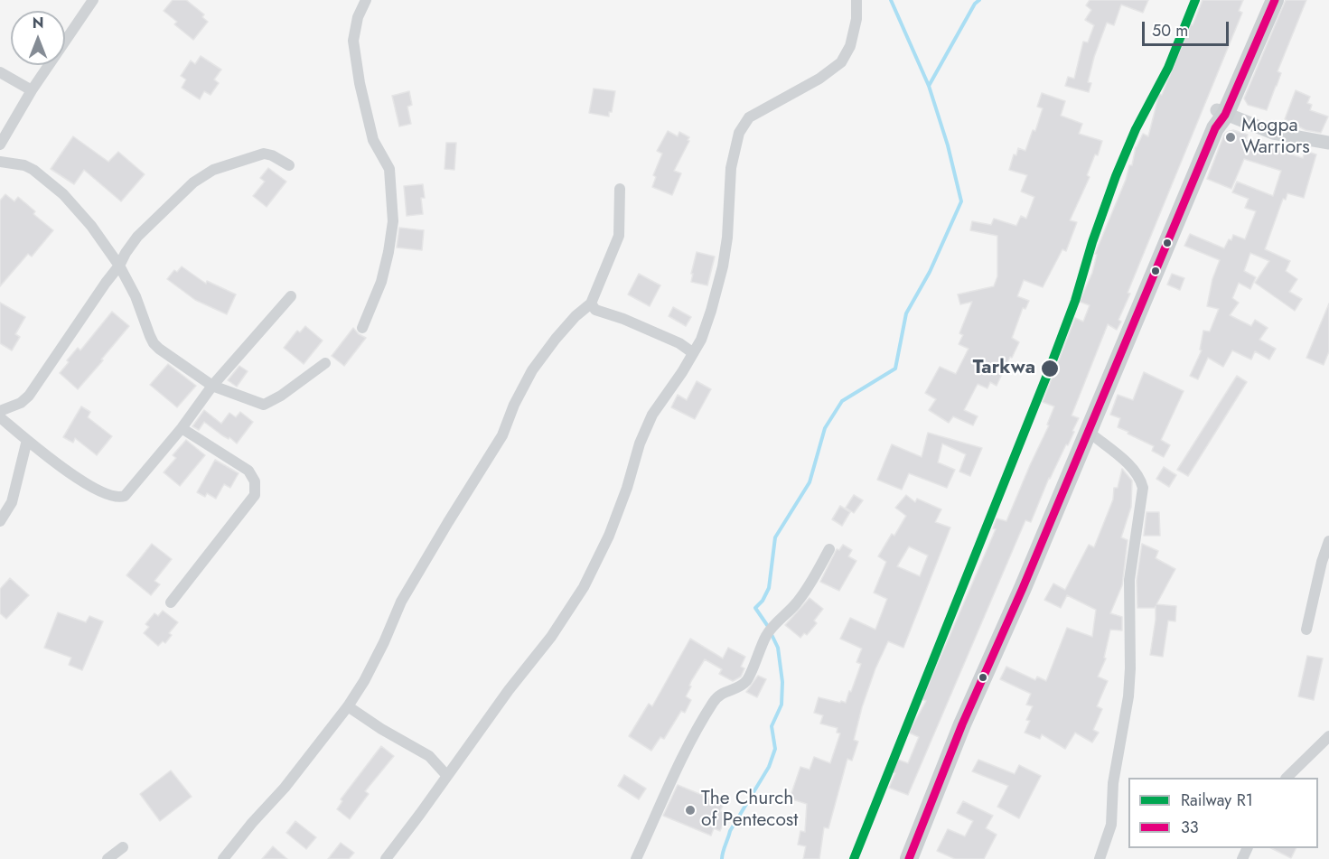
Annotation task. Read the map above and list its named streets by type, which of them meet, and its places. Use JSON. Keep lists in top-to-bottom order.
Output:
{
  "places": ["Mogpa Warriors", "Tarkwa", "The Church of Pentecost"],
  "lines": ["rail line R1", "transit line 33"],
  "legend": ["Railway R1", "33"],
  "scale_bar": "50 m",
  "north": "top"
}
